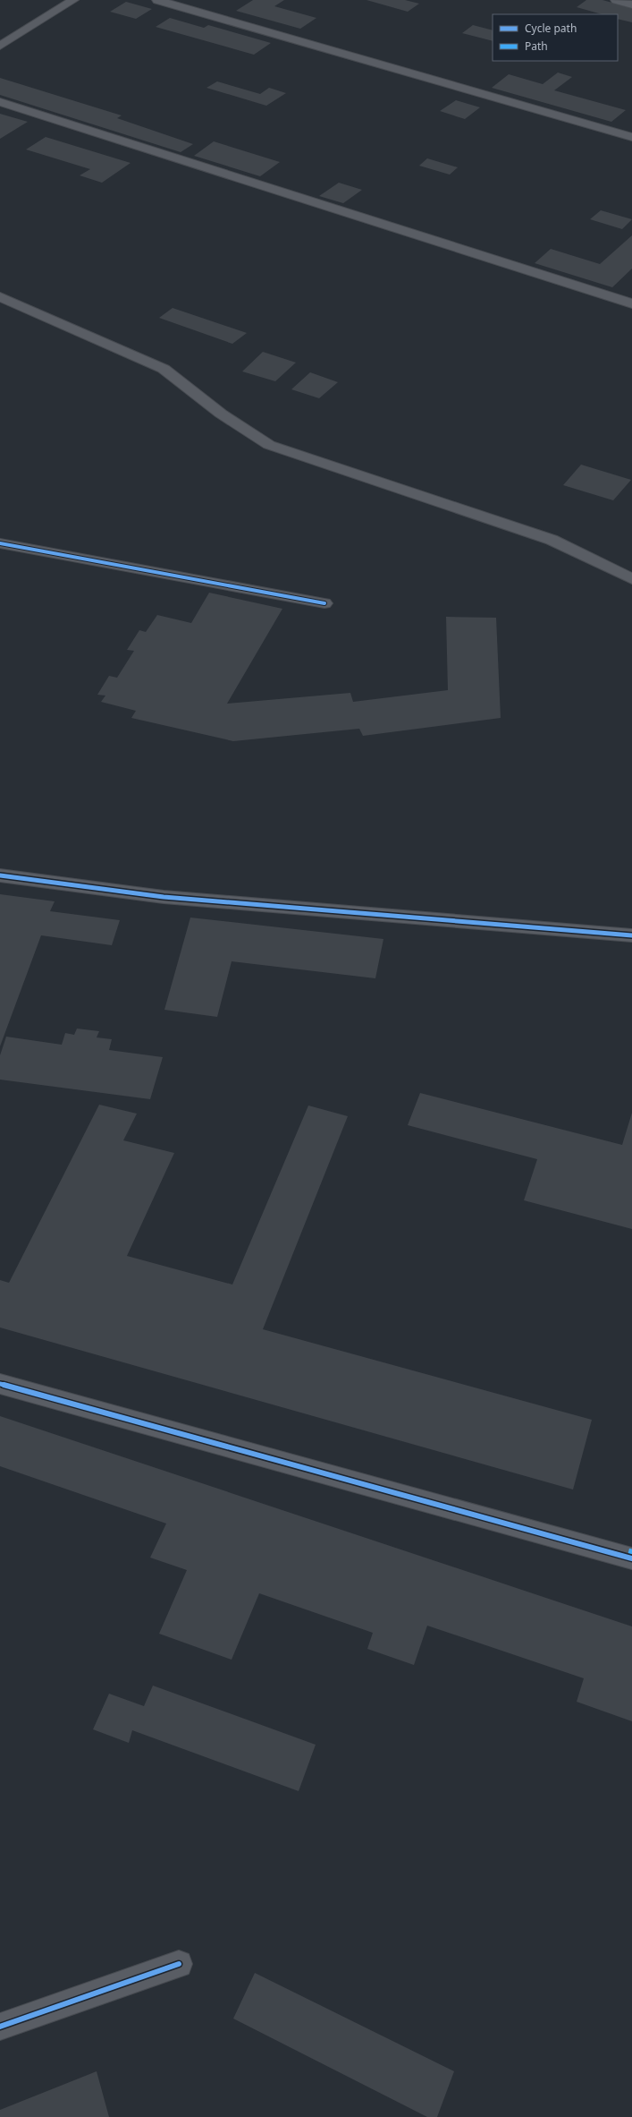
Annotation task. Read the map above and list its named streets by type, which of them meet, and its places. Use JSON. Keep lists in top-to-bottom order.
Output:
{
  "legend": ["Cycle path", "Path"]
}
